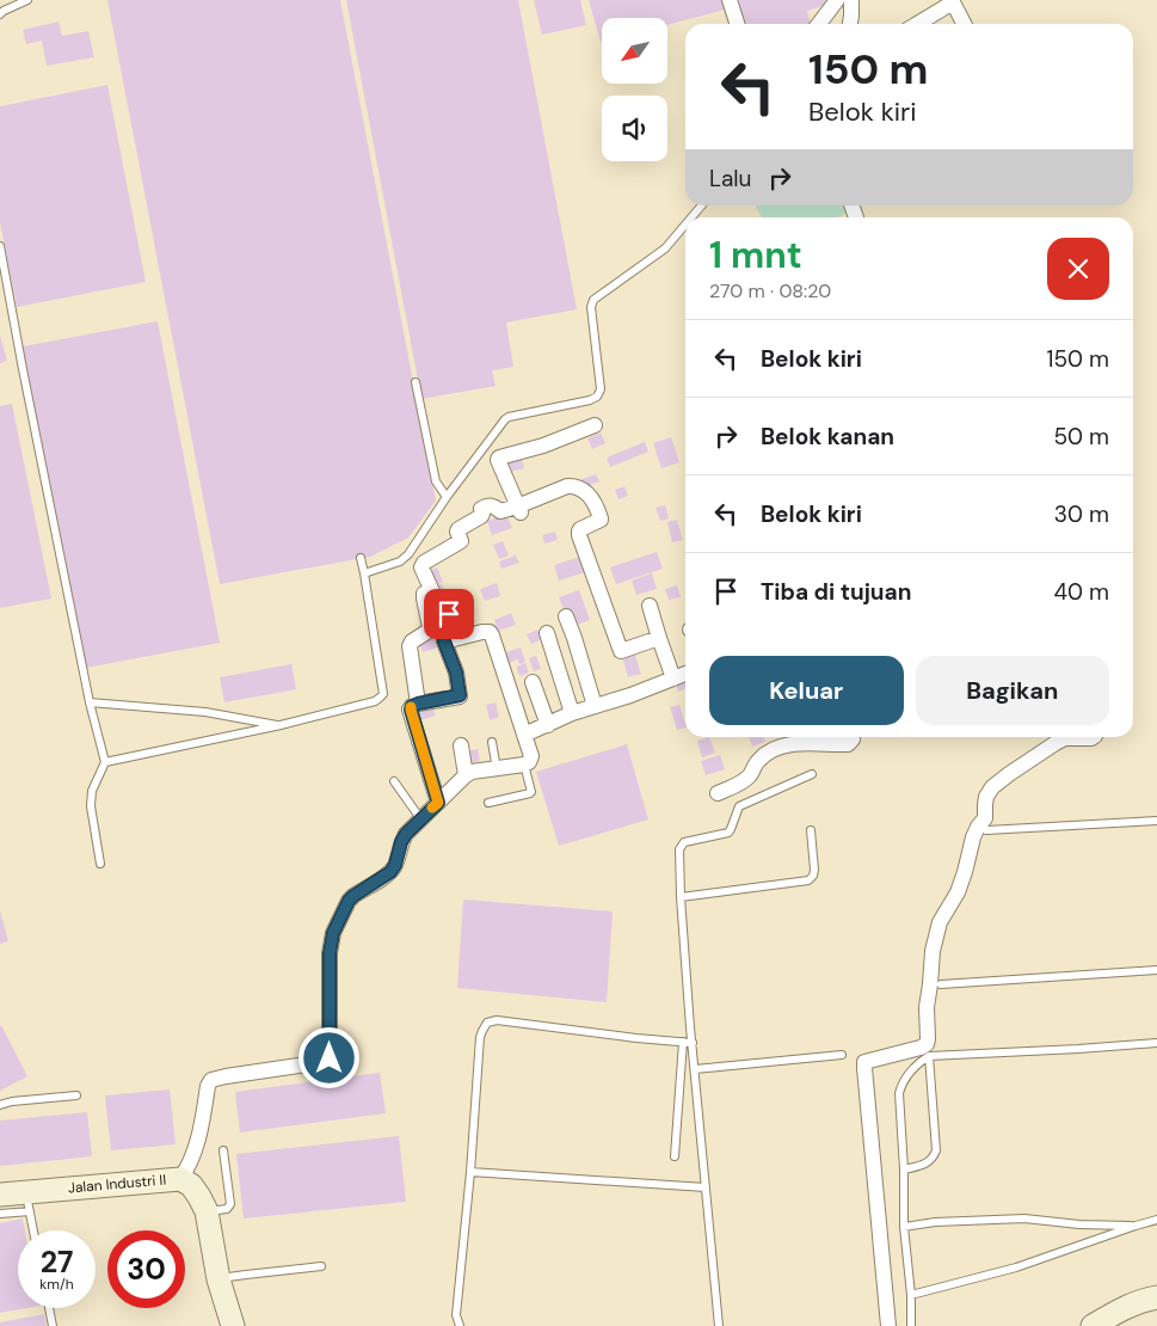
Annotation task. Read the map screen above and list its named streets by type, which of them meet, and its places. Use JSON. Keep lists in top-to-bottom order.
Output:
{
  "streets": {
    "main road": ["Jalan Industri II"]
  },
  "north": "bottom left",
  "page": {
    "turn": ["150 m", "Belok kiri"],
    "then": "Lalu",
    "heading": ["1 mnt", "270 m · 08:20"],
    "list": [
      {
        "name": "Belok kiri",
        "value": "150 m"
      },
      {
        "name": "Belok kanan",
        "value": "50 m"
      },
      {
        "name": "Belok kiri",
        "value": "30 m"
      },
      {
        "name": "Tiba di tujuan",
        "value": "40 m"
      }
    ],
    "buttons": ["Keluar", "Bagikan"],
    "speed": "27 km/h",
    "limit": "30"
  }
}
